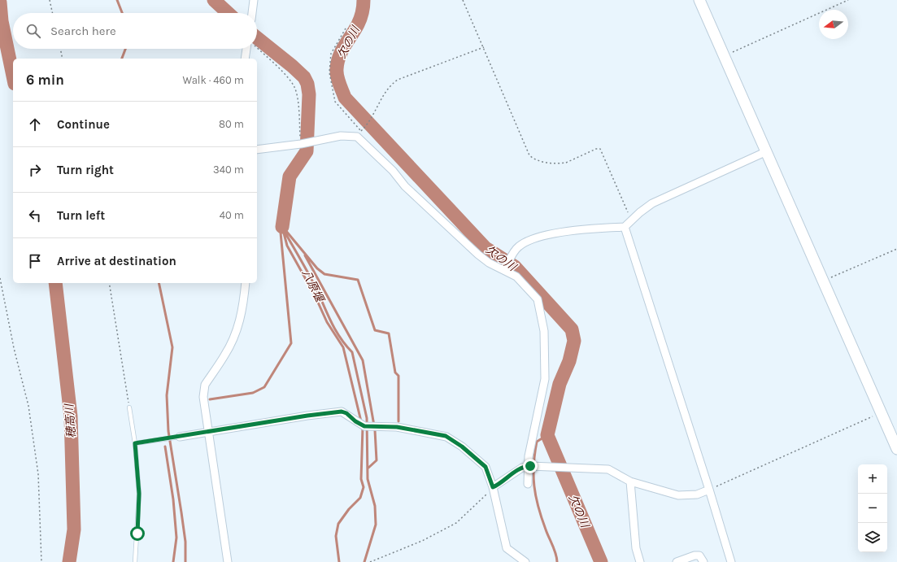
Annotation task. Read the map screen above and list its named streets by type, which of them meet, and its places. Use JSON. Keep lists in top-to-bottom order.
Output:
{
  "water": ["欠の川", "八原堰", "穂高川"],
  "north": "left",
  "page": {
    "search": "Search here",
    "heading": ["6 min", "Walk · 460 m"],
    "list": [
      ["Continue", "80 m"],
      ["Turn right", "340 m"],
      ["Turn left", "40 m"],
      "Arrive at destination"
    ],
    "map_buttons": ["+", "−"]
  }
}
